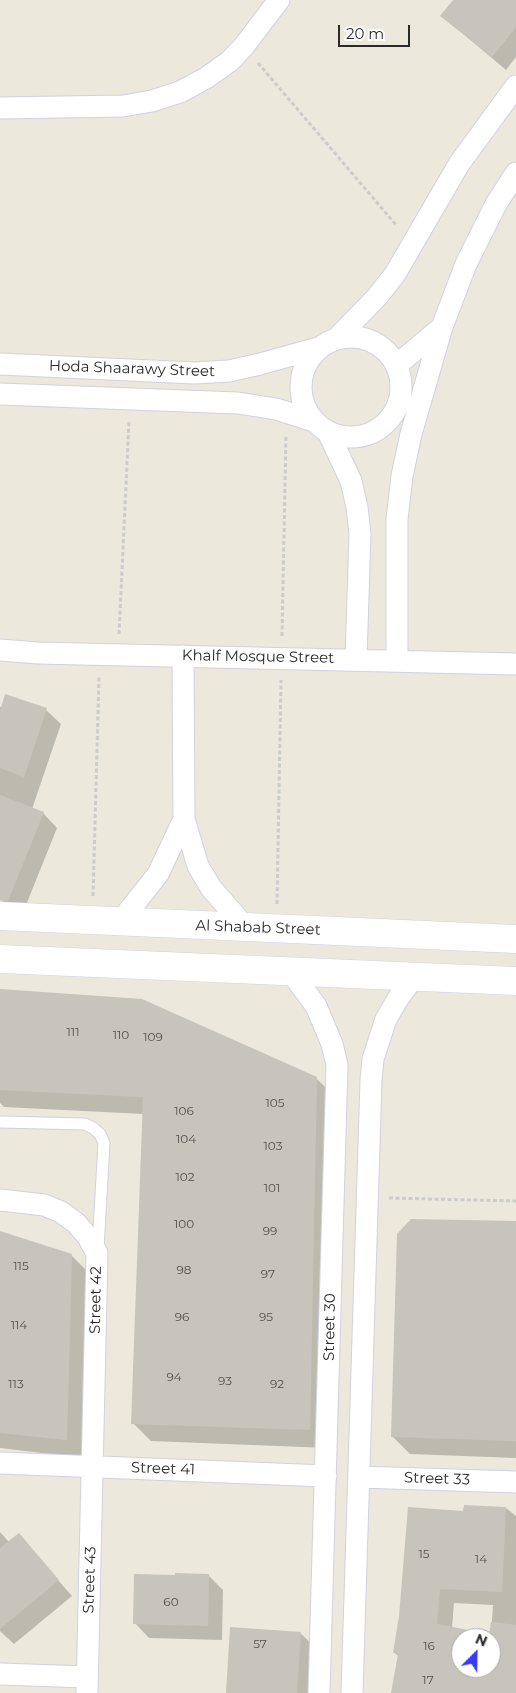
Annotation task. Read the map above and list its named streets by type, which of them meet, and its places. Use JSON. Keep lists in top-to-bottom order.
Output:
{
  "streets": {
    "street": [
      "Hoda Shaarawy Street",
      "Khalf Mosque Street",
      "Al Shabab Street",
      "Street 42",
      "Street 30",
      "Street 41",
      "Street 33",
      "Street 43"
    ]
  },
  "crossings": [
    ["Street 42", "Street 41"],
    ["Street 42", "Street 43"],
    ["Street 30", "Street 41"],
    ["Street 41", "Street 43"]
  ],
  "house_numbers": [
    "111",
    "110",
    "109",
    "105",
    "106",
    "104",
    "103",
    "102",
    "101",
    "100",
    "99",
    "115",
    "98",
    "97",
    "96",
    "95",
    "114",
    "94",
    "93",
    "113",
    "92",
    "15",
    "14",
    "60",
    "57",
    "16",
    "17"
  ],
  "scale_bar": "20 m",
  "north": "top right"
}
